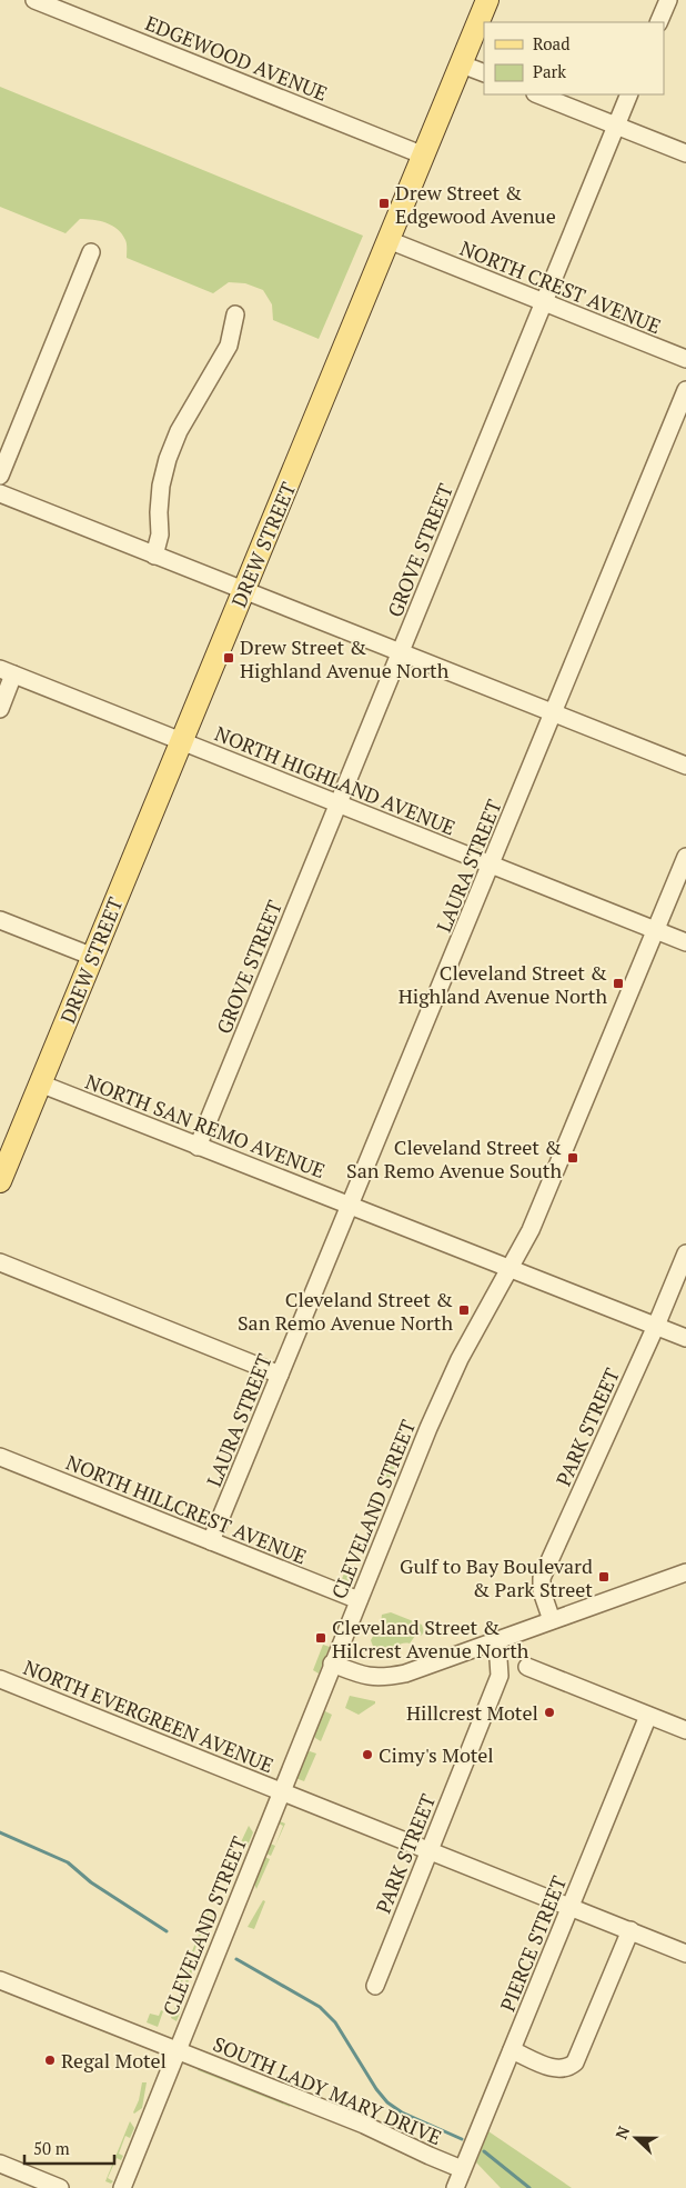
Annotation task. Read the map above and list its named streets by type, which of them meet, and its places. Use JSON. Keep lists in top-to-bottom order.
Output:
{
  "streets": {
    "main road": ["DREW STREET"],
    "street": [
      "EDGEWOOD AVENUE",
      "NORTH CREST AVENUE",
      "GROVE STREET",
      "NORTH HIGHLAND AVENUE",
      "LAURA STREET",
      "NORTH SAN REMO AVENUE",
      "PARK STREET",
      "NORTH HILLCREST AVENUE",
      "CLEVELAND STREET",
      "NORTH EVERGREEN AVENUE",
      "PIERCE STREET",
      "SOUTH LADY MARY DRIVE"
    ]
  },
  "crossings": [
    ["EDGEWOOD AVENUE", "DREW STREET"],
    ["NORTH CREST AVENUE", "DREW STREET"],
    ["NORTH CREST AVENUE", "GROVE STREET"],
    ["DREW STREET", "NORTH HIGHLAND AVENUE"],
    ["DREW STREET", "NORTH SAN REMO AVENUE"],
    ["GROVE STREET", "NORTH HIGHLAND AVENUE"],
    ["GROVE STREET", "NORTH SAN REMO AVENUE"],
    ["NORTH HIGHLAND AVENUE", "LAURA STREET"],
    ["NORTH HIGHLAND AVENUE", "CLEVELAND STREET"],
    ["LAURA STREET", "NORTH SAN REMO AVENUE"],
    ["LAURA STREET", "NORTH HILLCREST AVENUE"],
    ["NORTH SAN REMO AVENUE", "PARK STREET"],
    ["NORTH SAN REMO AVENUE", "CLEVELAND STREET"],
    ["PARK STREET", "NORTH EVERGREEN AVENUE"],
    ["NORTH HILLCREST AVENUE", "CLEVELAND STREET"],
    ["CLEVELAND STREET", "NORTH EVERGREEN AVENUE"],
    ["CLEVELAND STREET", "SOUTH LADY MARY DRIVE"],
    ["NORTH EVERGREEN AVENUE", "PIERCE STREET"],
    ["PIERCE STREET", "SOUTH LADY MARY DRIVE"]
  ],
  "places": {
    "transit": [
      "Drew Street & Edgewood Avenue",
      "Drew Street & Highland Avenue North",
      "Cleveland Street & Highland Avenue North",
      "Cleveland Street & San Remo Avenue South",
      "Cleveland Street & San Remo Avenue North",
      "Gulf to Bay Boulevard & Park Street",
      "Cleveland Street & Hilcrest Avenue North"
    ],
    "other": ["Hillcrest Motel", "Cimy's Motel", "Regal Motel"]
  },
  "legend": ["Road", "Park"],
  "scale_bar": "50 m",
  "north": "left"
}
